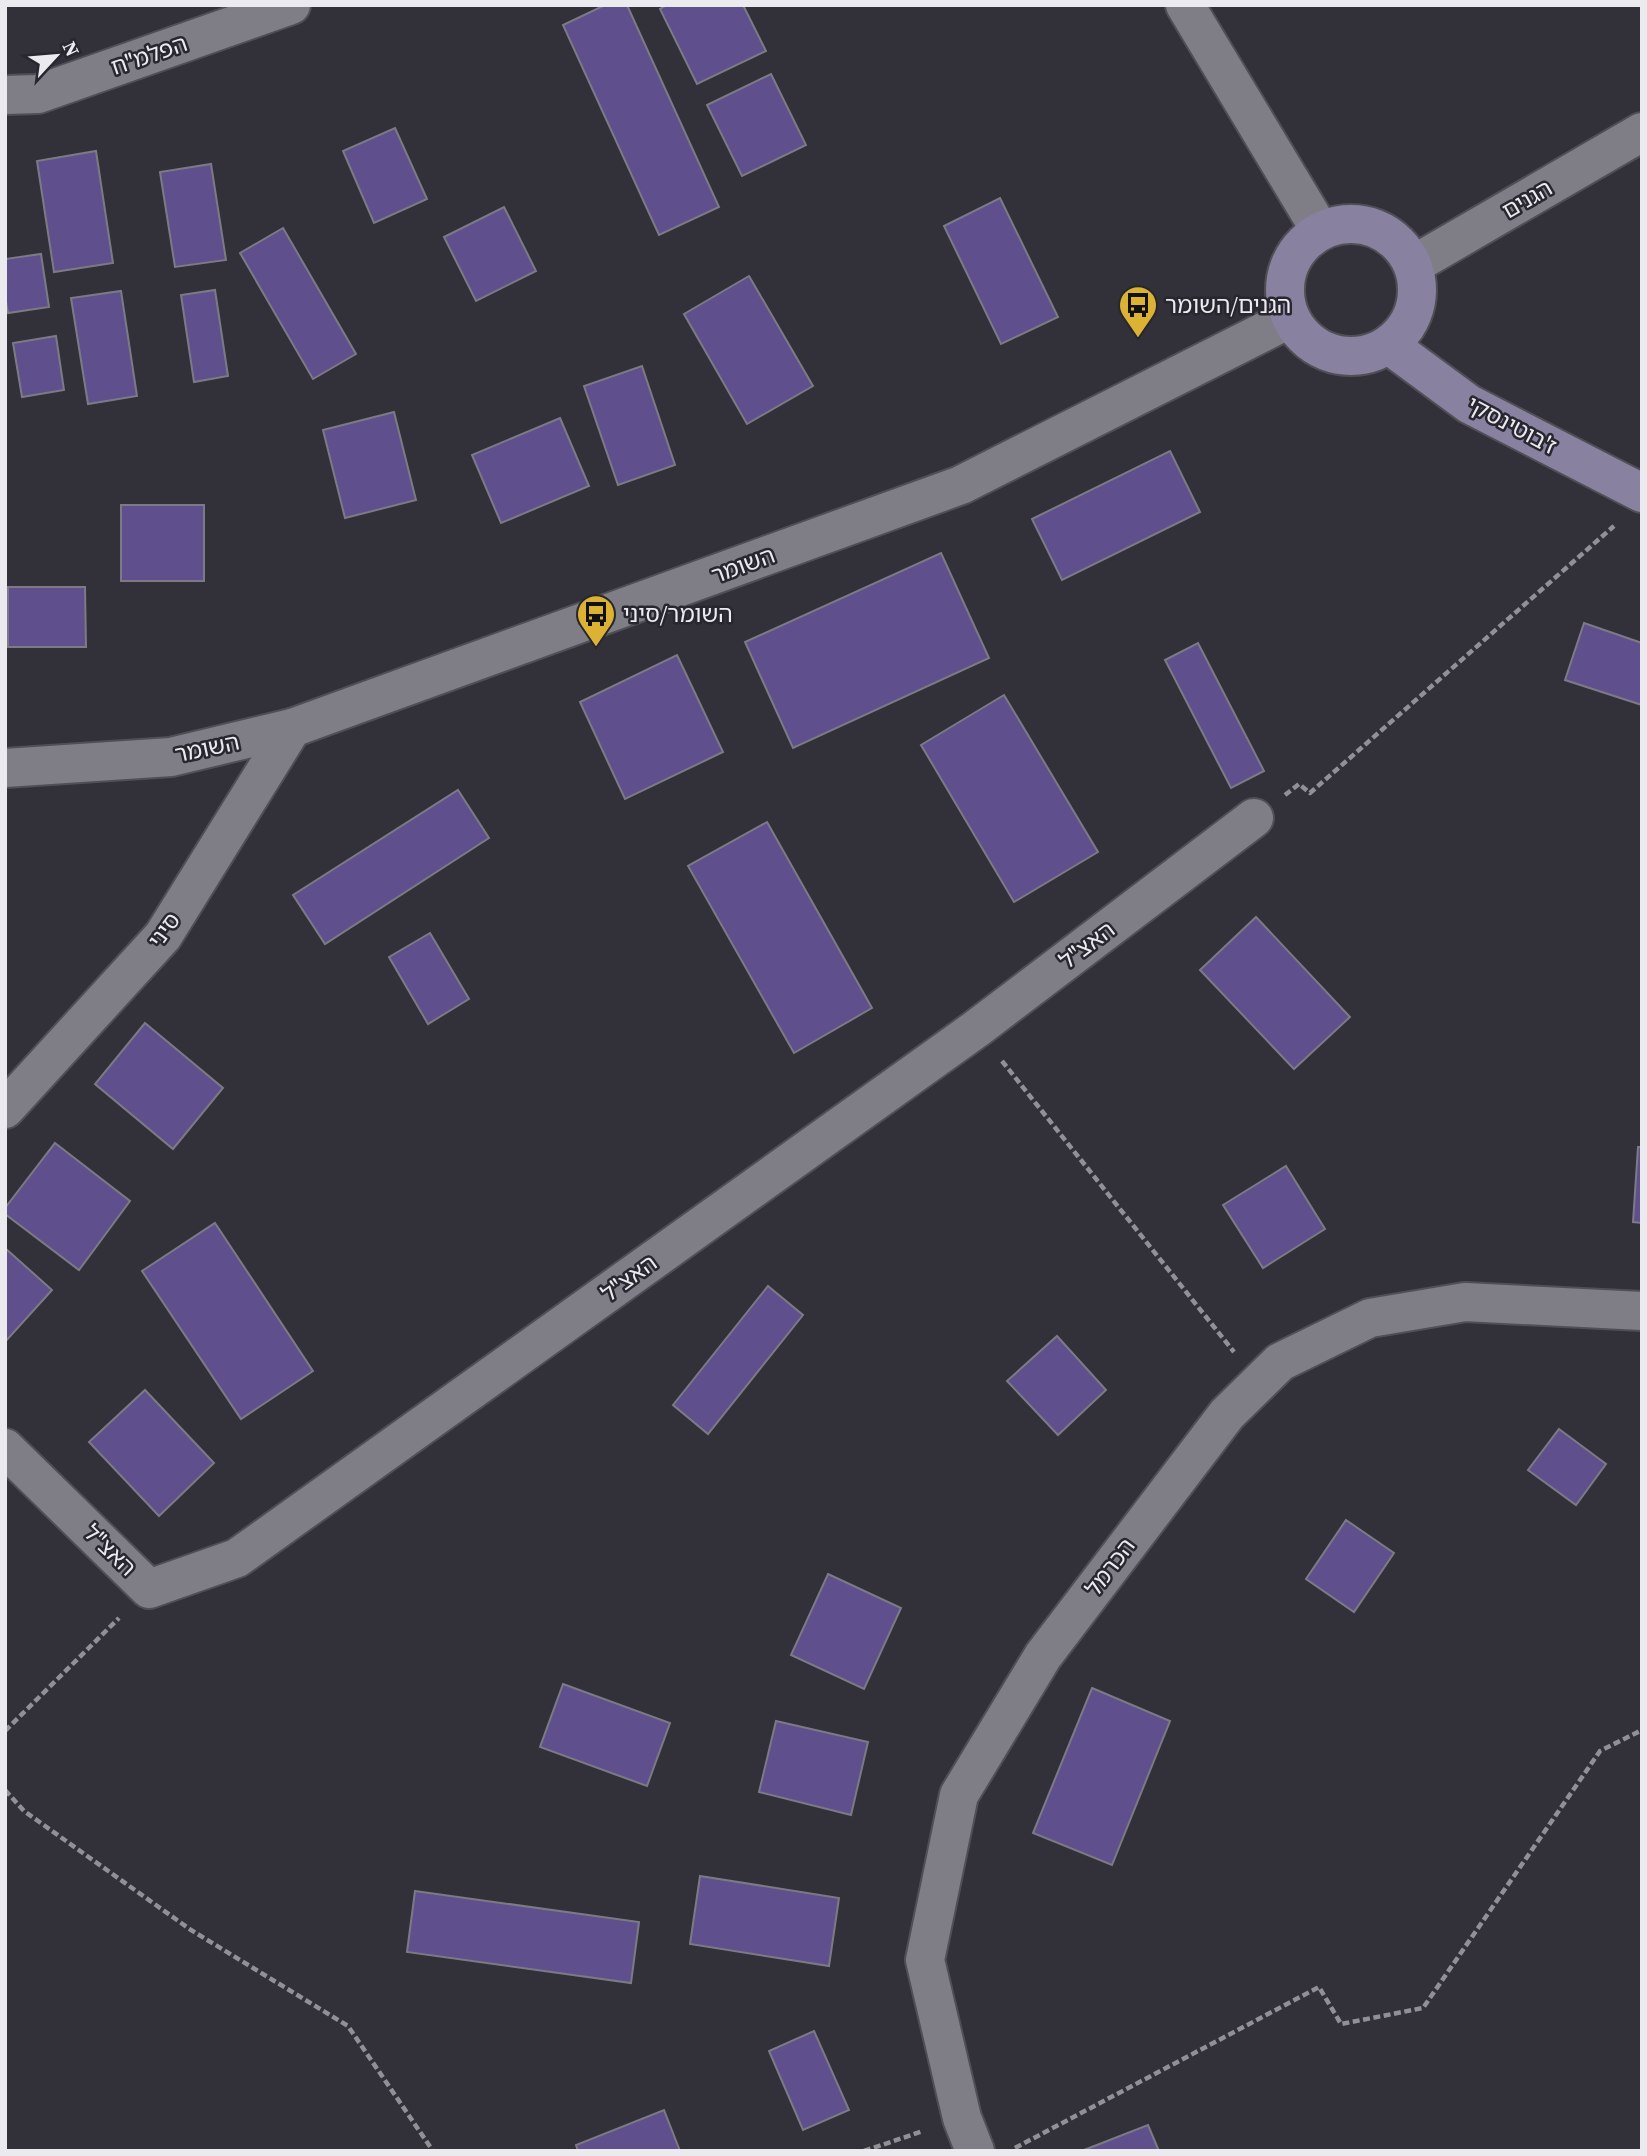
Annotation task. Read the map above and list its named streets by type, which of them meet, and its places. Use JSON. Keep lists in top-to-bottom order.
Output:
{
  "streets": {
    "street": [
      "הפלמ\"ח",
      "הגנים",
      "ז'בוטינסקי",
      "השומר",
      "סיני",
      "האצ\"ל",
      "הכרמל"
    ]
  },
  "crossings": [
    ["הגנים", "ז'בוטינסקי"],
    ["הגנים", "השומר"],
    ["ז'בוטינסקי", "השומר"],
    ["השומר", "סיני"]
  ],
  "places": {
    "bus stop": ["הגנים/השומר", "השומר/סיני"]
  },
  "north": "top right"
}
